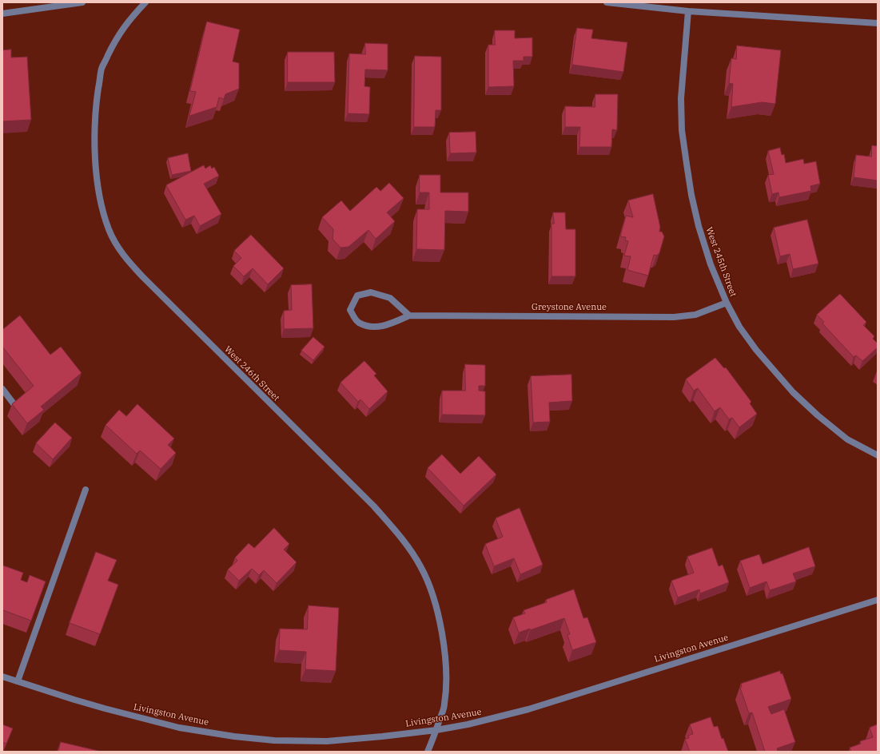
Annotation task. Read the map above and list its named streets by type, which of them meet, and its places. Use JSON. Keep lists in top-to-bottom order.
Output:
{
  "streets": {
    "street": [
      "West 245th Street",
      "Greystone Avenue",
      "West 246th Street",
      "Livingston Avenue"
    ]
  },
  "crossings": [
    ["West 245th Street", "Greystone Avenue"],
    ["West 246th Street", "Livingston Avenue"]
  ]
}
